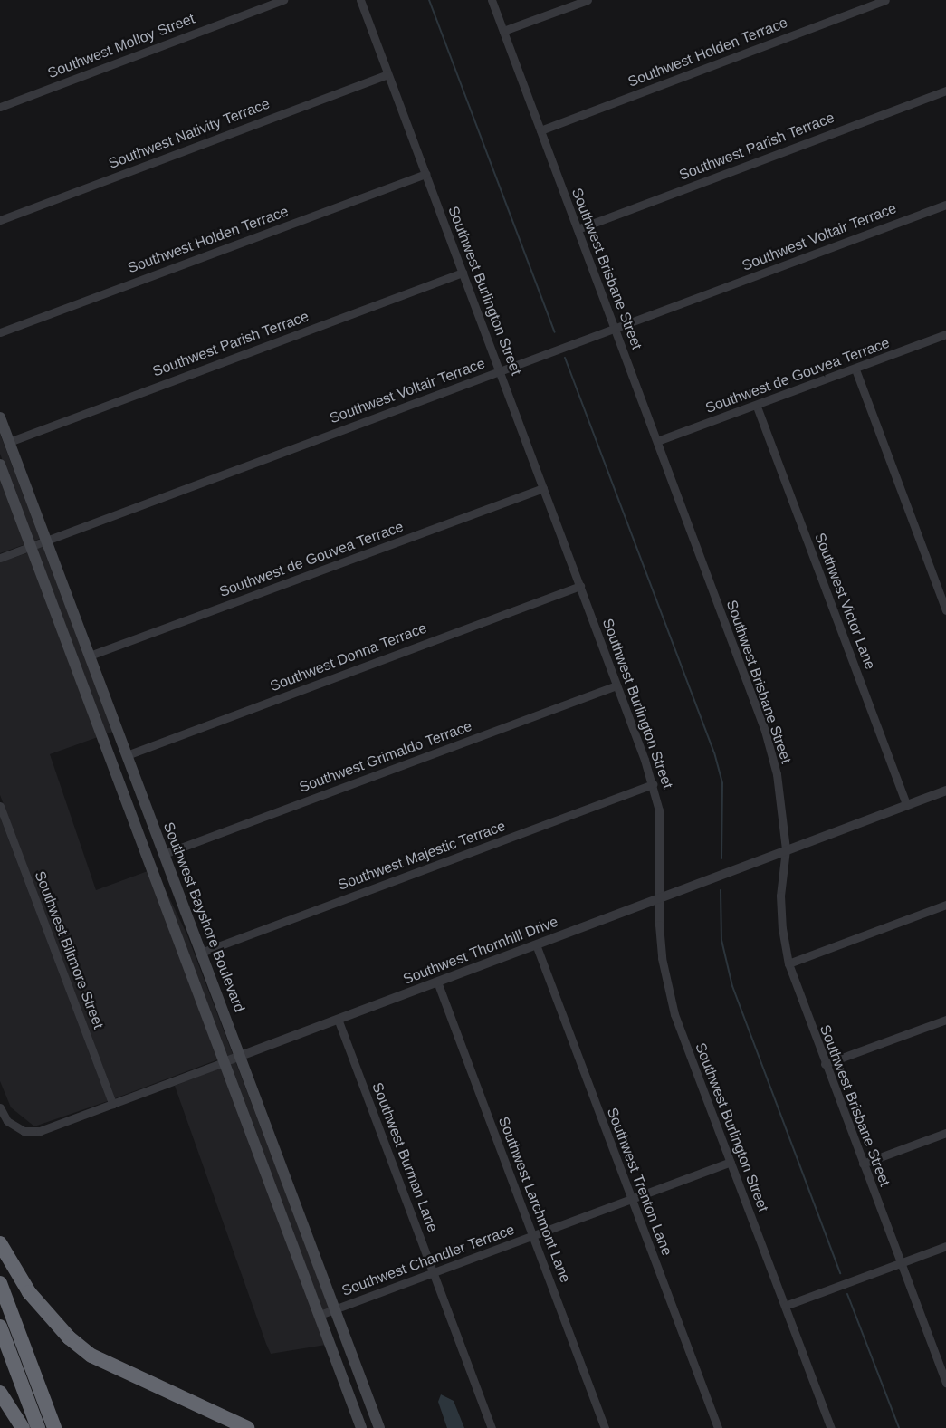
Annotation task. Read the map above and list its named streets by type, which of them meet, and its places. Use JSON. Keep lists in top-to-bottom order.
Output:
{
  "streets": {
    "main road": ["Southwest Bayshore Boulevard"],
    "street": [
      "Southwest Molloy Street",
      "Southwest Holden Terrace",
      "Southwest Nativity Terrace",
      "Southwest Parish Terrace",
      "Southwest Voltair Terrace",
      "Southwest Brisbane Street",
      "Southwest Burlington Street",
      "Southwest de Gouvea Terrace",
      "Southwest Victor Lane",
      "Southwest Donna Terrace",
      "Southwest Grimaldo Terrace",
      "Southwest Majestic Terrace",
      "Southwest Biltmore Street",
      "Southwest Thornhill Drive",
      "Southwest Burman Lane",
      "Southwest Trenton Lane",
      "Southwest Larchmont Lane",
      "Southwest Chandler Terrace"
    ]
  },
  "crossings": [
    ["Southwest Holden Terrace", "Southwest Brisbane Street"],
    ["Southwest Holden Terrace", "Southwest Burlington Street"],
    ["Southwest Nativity Terrace", "Southwest Burlington Street"],
    ["Southwest Parish Terrace", "Southwest Brisbane Street"],
    ["Southwest Parish Terrace", "Southwest Burlington Street"],
    ["Southwest Parish Terrace", "Southwest Bayshore Boulevard"],
    ["Southwest Voltair Terrace", "Southwest Brisbane Street"],
    ["Southwest Voltair Terrace", "Southwest Burlington Street"],
    ["Southwest Voltair Terrace", "Southwest Bayshore Boulevard"],
    ["Southwest Brisbane Street", "Southwest de Gouvea Terrace"],
    ["Southwest Brisbane Street", "Southwest Thornhill Drive"],
    ["Southwest Burlington Street", "Southwest de Gouvea Terrace"],
    ["Southwest Burlington Street", "Southwest Donna Terrace"],
    ["Southwest Burlington Street", "Southwest Grimaldo Terrace"],
    ["Southwest Burlington Street", "Southwest Majestic Terrace"],
    ["Southwest Burlington Street", "Southwest Thornhill Drive"],
    ["Southwest Burlington Street", "Southwest Chandler Terrace"],
    ["Southwest de Gouvea Terrace", "Southwest Victor Lane"],
    ["Southwest de Gouvea Terrace", "Southwest Bayshore Boulevard"],
    ["Southwest Victor Lane", "Southwest Thornhill Drive"],
    ["Southwest Donna Terrace", "Southwest Bayshore Boulevard"],
    ["Southwest Grimaldo Terrace", "Southwest Bayshore Boulevard"],
    ["Southwest Majestic Terrace", "Southwest Bayshore Boulevard"],
    ["Southwest Bayshore Boulevard", "Southwest Thornhill Drive"],
    ["Southwest Bayshore Boulevard", "Southwest Chandler Terrace"],
    ["Southwest Biltmore Street", "Southwest Thornhill Drive"],
    ["Southwest Thornhill Drive", "Southwest Burman Lane"],
    ["Southwest Thornhill Drive", "Southwest Trenton Lane"],
    ["Southwest Thornhill Drive", "Southwest Larchmont Lane"],
    ["Southwest Burman Lane", "Southwest Chandler Terrace"],
    ["Southwest Trenton Lane", "Southwest Chandler Terrace"],
    ["Southwest Larchmont Lane", "Southwest Chandler Terrace"]
  ]
}
